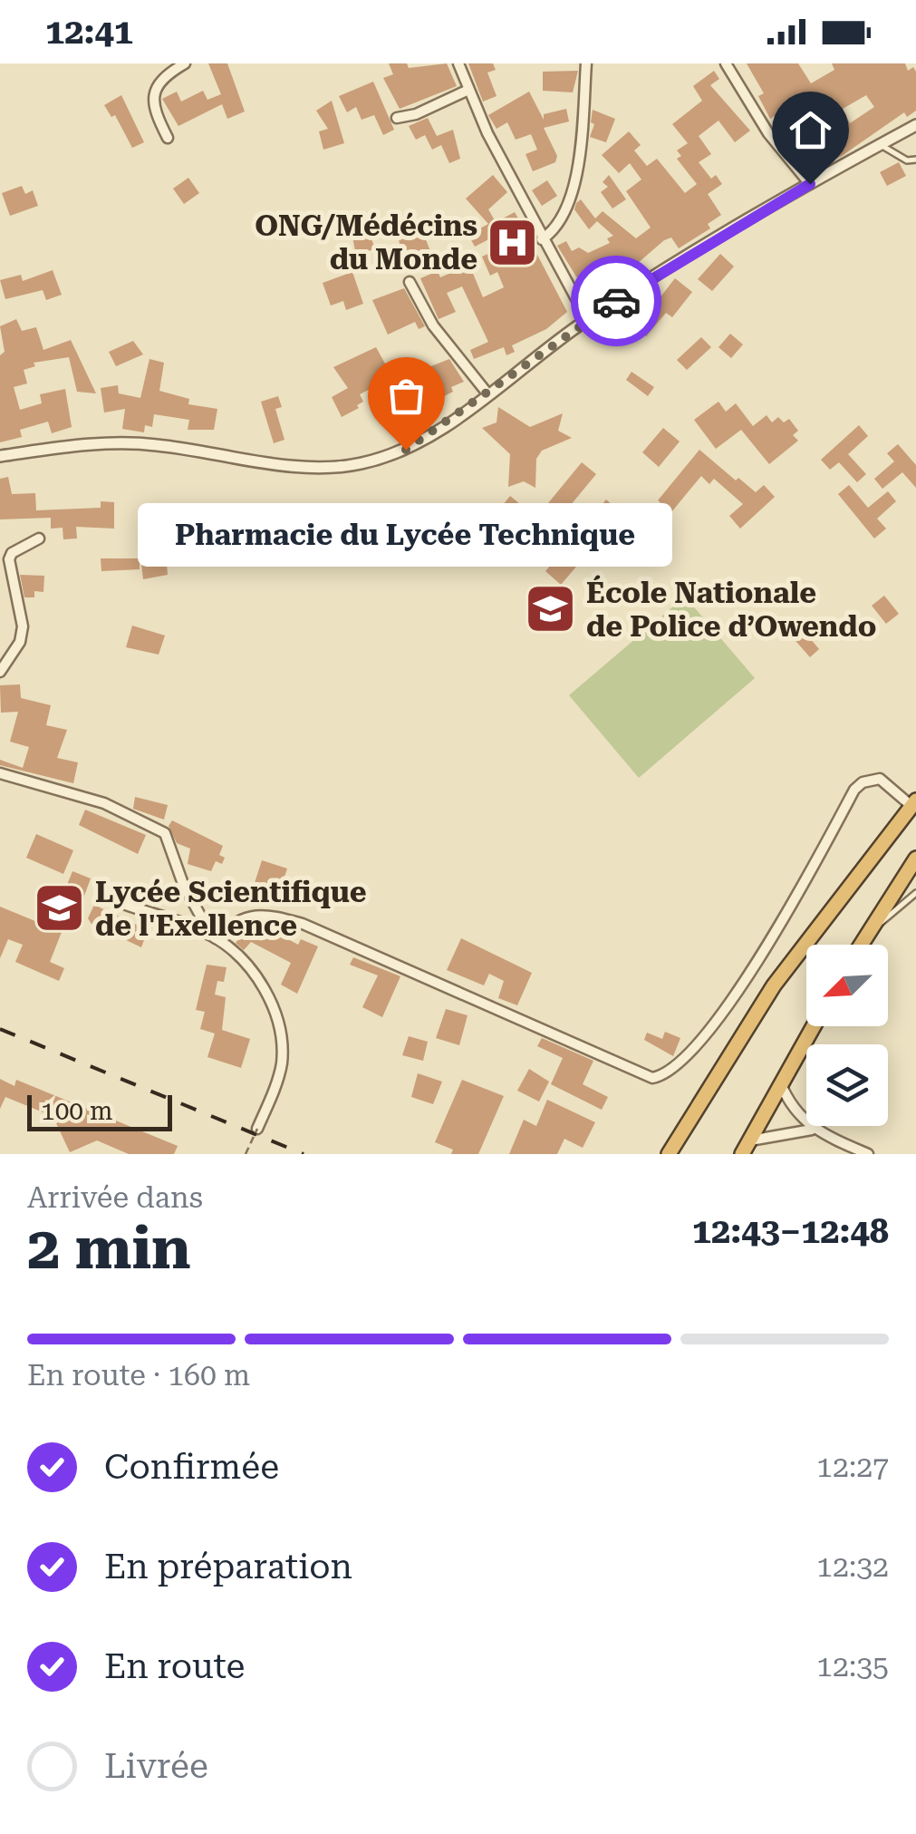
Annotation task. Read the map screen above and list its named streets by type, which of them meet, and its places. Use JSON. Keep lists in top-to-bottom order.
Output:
{
  "places": {
    "hospital": ["ONG/Médécins du Monde"],
    "other": ["Pharmacie du Lycée Technique"],
    "school or university": ["École Nationale de Police d’Owendo", "Lycée Scientifique de l'Exellence"]
  },
  "scale_bar": "100 m",
  "north": "bottom left",
  "page": {
    "status": "12:41",
    "bubble": "Pharmacie du Lycée Technique",
    "scale": "100 m",
    "heading": ["2 min", "Arrivée dans", "12:43–12:48"],
    "bar": "En route · 160 m",
    "list": [
      ["Confirmée", "12:27"],
      ["En préparation", "12:32"],
      ["En route", "12:35"],
      "Livrée"
    ]
  }
}
